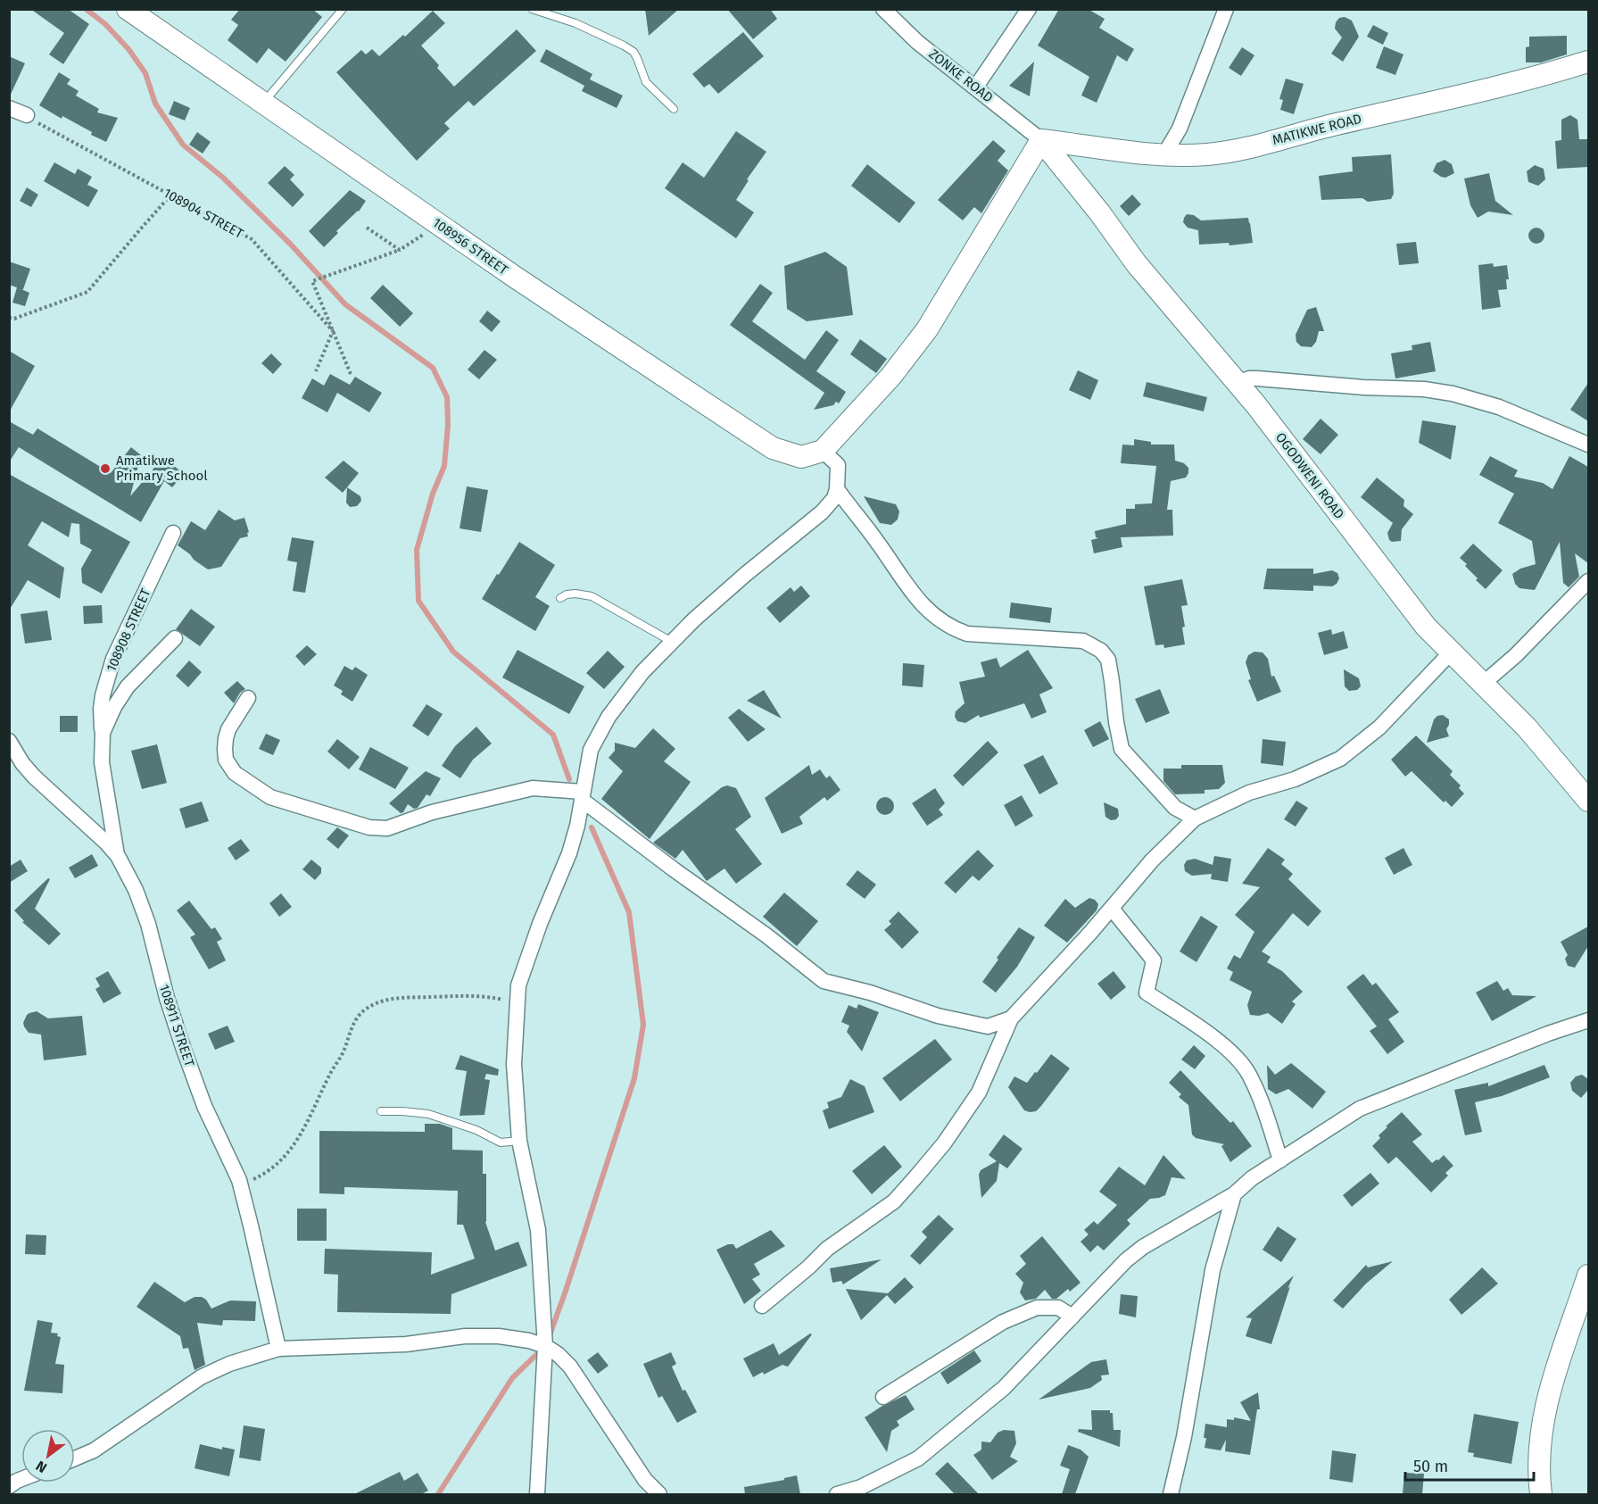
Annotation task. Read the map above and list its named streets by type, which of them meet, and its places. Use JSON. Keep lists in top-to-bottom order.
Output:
{
  "streets": {
    "street": [
      "ZONKE ROAD",
      "MATIKWE ROAD",
      "108956 STREET",
      "OGODWENI ROAD",
      "108908 STREET",
      "108911 STREET"
    ],
    "path": ["108904 STREET"]
  },
  "crossings": [
    ["ZONKE ROAD", "MATIKWE ROAD"],
    ["ZONKE ROAD", "OGODWENI ROAD"],
    ["MATIKWE ROAD", "OGODWENI ROAD"],
    ["108908 STREET", "108911 STREET"]
  ],
  "places": ["Amatikwe Primary School"],
  "scale_bar": "50 m",
  "north": "bottom left"
}
